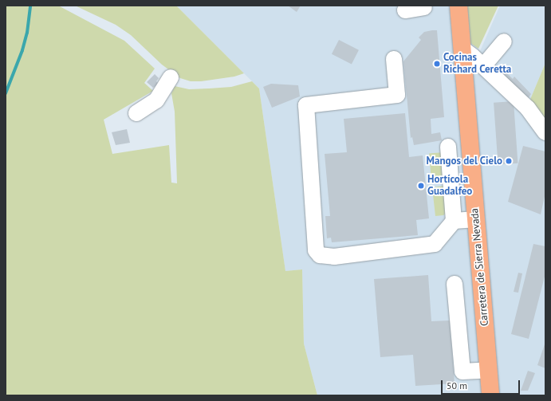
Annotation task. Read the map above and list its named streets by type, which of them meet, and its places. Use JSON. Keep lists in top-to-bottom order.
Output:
{
  "streets": {
    "highway": ["Carretera de Sierra Nevada"]
  },
  "places": ["Cocinas Richard Ceretta", "Mangos del Cielo", "Hortícola Guadalfeo"],
  "scale_bar": "50 m"
}
